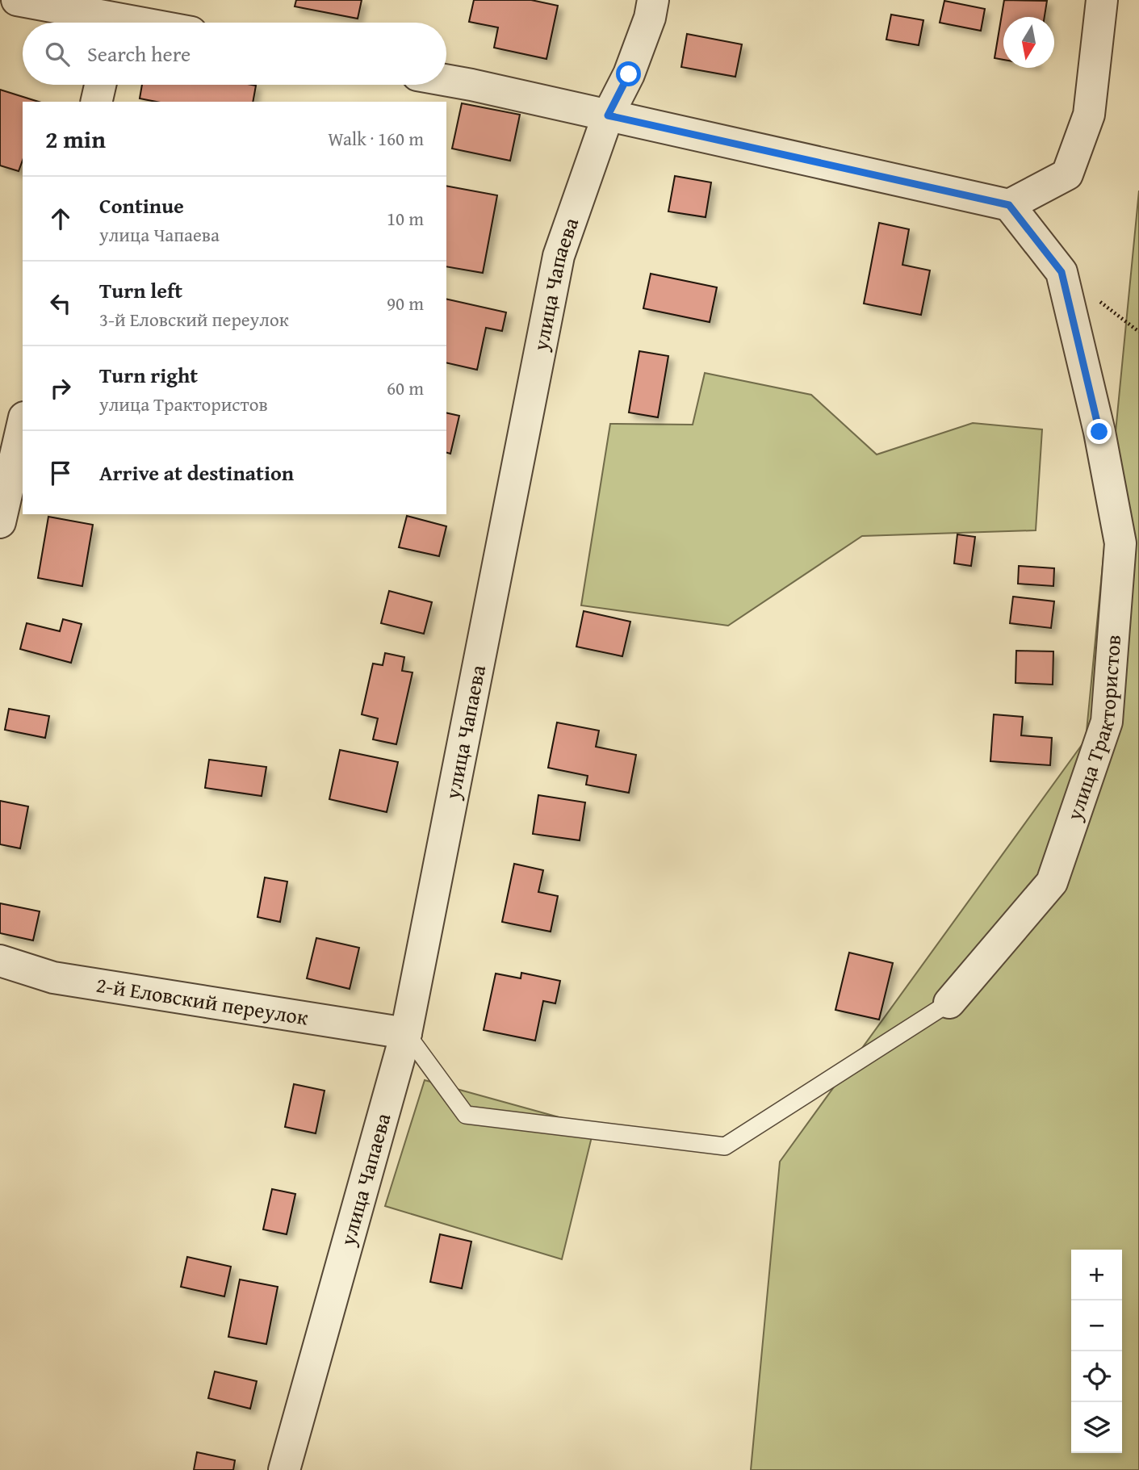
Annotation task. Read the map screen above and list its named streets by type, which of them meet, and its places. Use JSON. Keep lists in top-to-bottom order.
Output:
{
  "streets": {
    "street": ["улица Чапаева", "улица Трактористов", "2-й Еловский переулок"]
  },
  "crossings": [
    ["улица Чапаева", "2-й Еловский переулок"]
  ],
  "north": "bottom",
  "page": {
    "search": "Search here",
    "heading": ["2 min", "Walk · 160 m"],
    "list": [
      ["Continue", "улица Чапаева", "10 m"],
      ["Turn left", "3-й Еловский переулок", "90 m"],
      ["Turn right", "улица Трактористов", "60 m"],
      "Arrive at destination"
    ],
    "map_buttons": ["+", "−"]
  }
}
